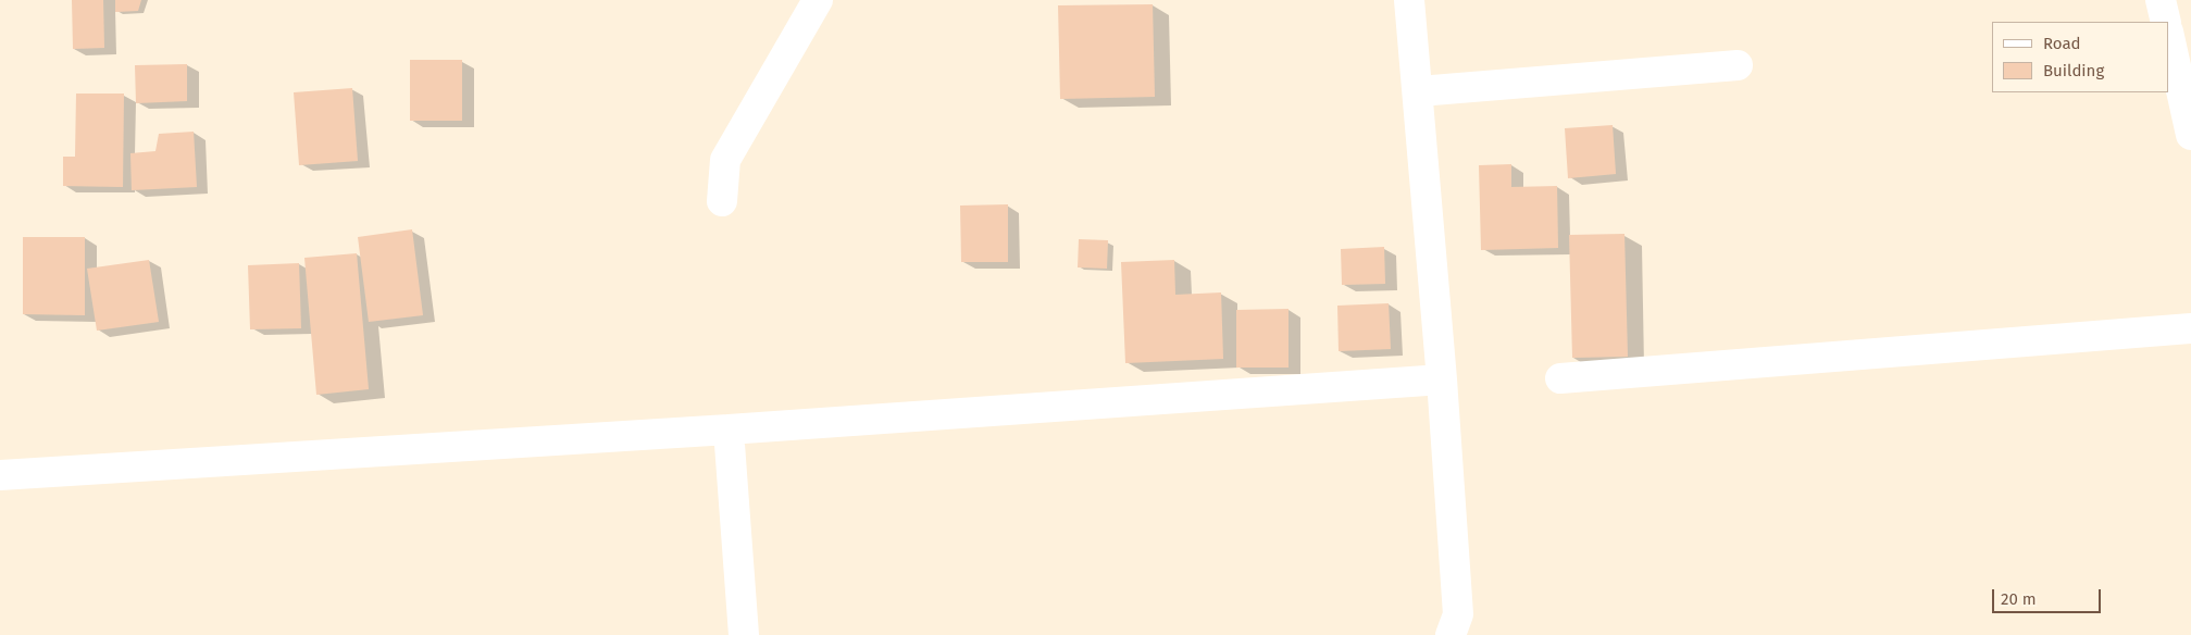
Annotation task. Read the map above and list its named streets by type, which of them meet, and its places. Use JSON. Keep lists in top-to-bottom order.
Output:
{
  "legend": ["Road", "Building"],
  "scale_bar": "20 m"
}
